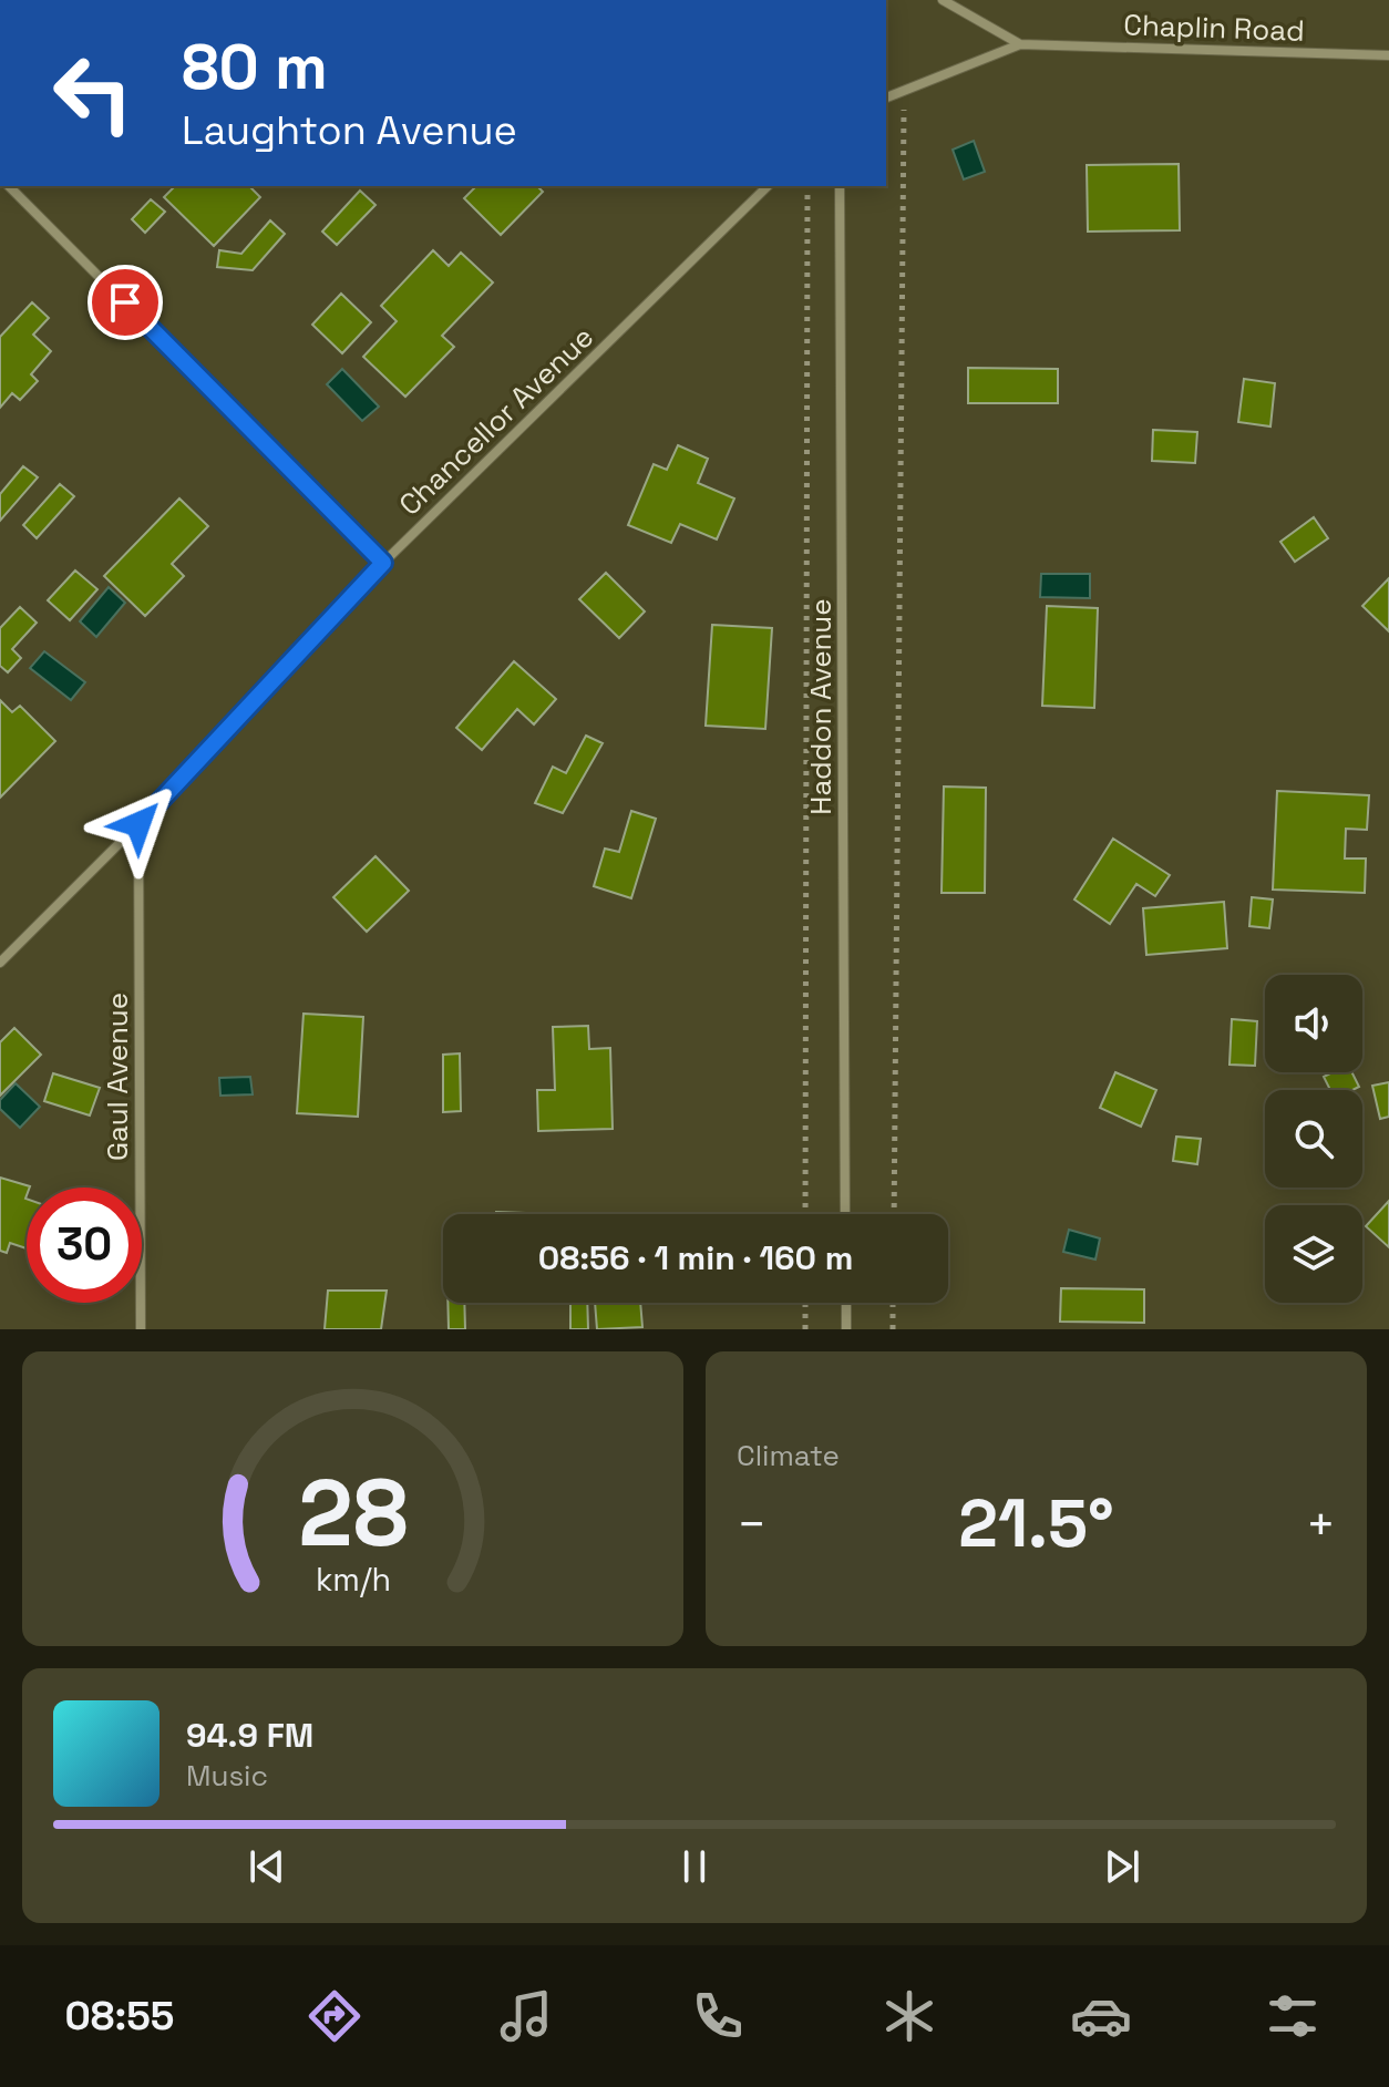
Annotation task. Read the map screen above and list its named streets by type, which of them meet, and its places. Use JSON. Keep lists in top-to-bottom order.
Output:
{
  "streets": {
    "street": [
      "Chaplin Road",
      "Chancellor Avenue",
      "Haddon Avenue",
      "Gaul Avenue"
    ]
  },
  "crossings": [
    ["Chancellor Avenue", "Gaul Avenue"]
  ],
  "page": {
    "turn": ["80 m", "Laughton Avenue"],
    "limit": "30",
    "trip": "08:56 · 1 min · 160 m",
    "tile": "Climate",
    "heat": ["−", "21.5°", "+"],
    "song": ["94.9 FM", "Music"],
    "tabs": "08:55",
    "gauge": ["28", "km/h"]
  }
}
